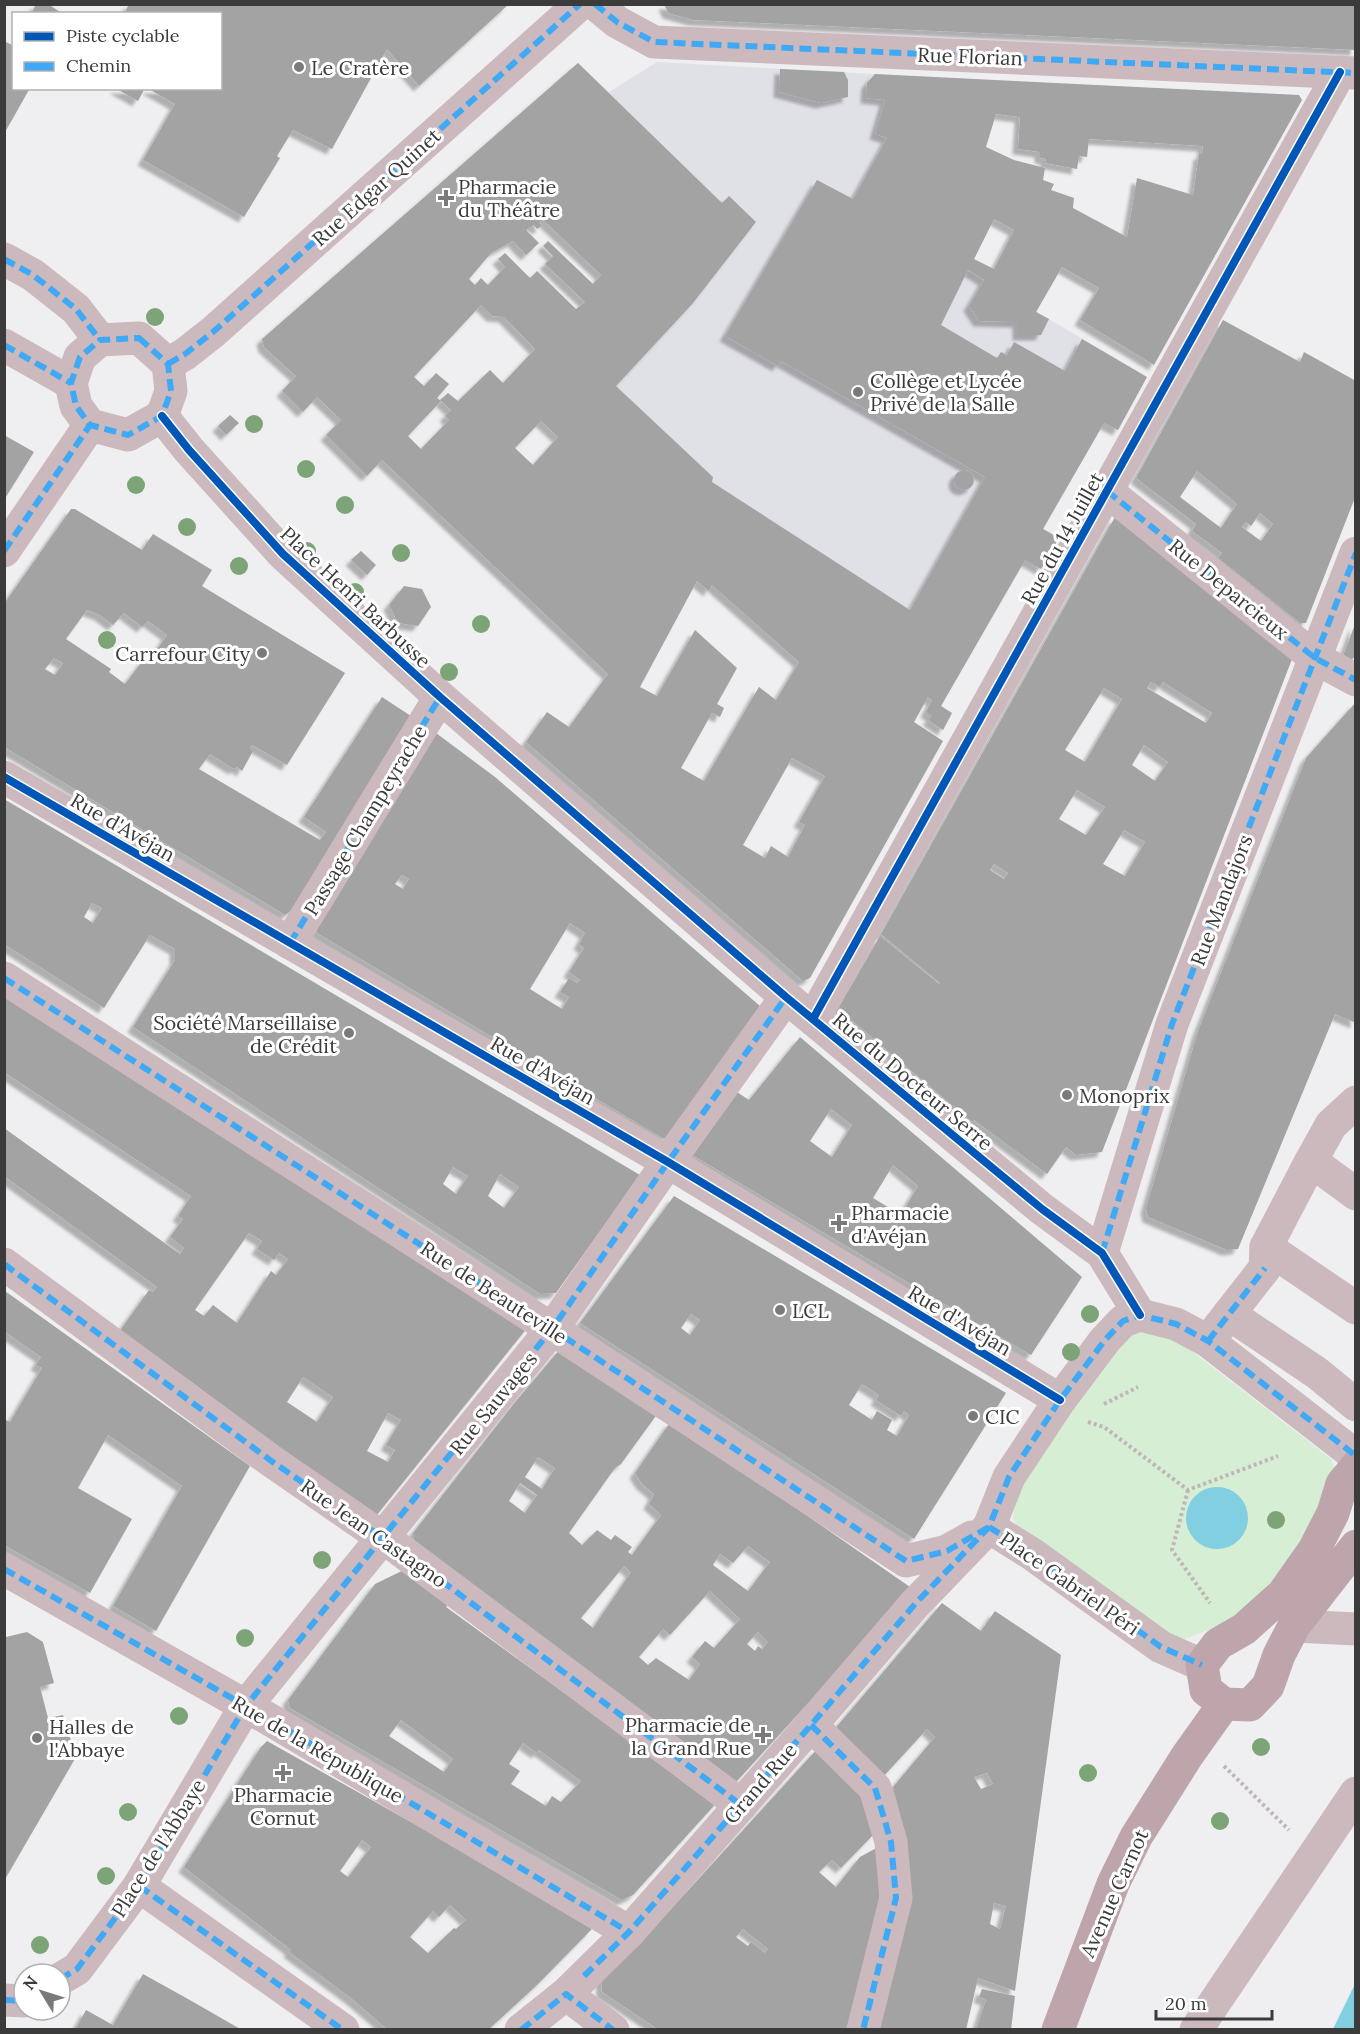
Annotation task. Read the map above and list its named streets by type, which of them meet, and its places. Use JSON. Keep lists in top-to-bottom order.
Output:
{
  "streets": {
    "main road": ["Avenue Carnot"],
    "street": [
      "Rue Florian",
      "Rue Edgar Quinet",
      "Rue du 14 Juillet",
      "Rue Deparcieux",
      "Place Henri Barbusse",
      "Passage Champeyrache",
      "Rue d'Avéjan",
      "Rue Mandajors",
      "Rue du Docteur Serre",
      "Rue de Beauteville",
      "Rue Sauvages",
      "Rue Jean Castagno",
      "Place Gabriel Péri",
      "Rue de la République",
      "Grand Rue",
      "Place de l'Abbaye"
    ]
  },
  "crossings": [
    ["Rue Florian", "Rue du 14 Juillet"],
    ["Rue Edgar Quinet", "Place Henri Barbusse"],
    ["Rue du 14 Juillet", "Rue Deparcieux"],
    ["Rue du 14 Juillet", "Rue du Docteur Serre"],
    ["Rue Deparcieux", "Rue Mandajors"],
    ["Place Henri Barbusse", "Passage Champeyrache"],
    ["Place Henri Barbusse", "Rue du Docteur Serre"],
    ["Passage Champeyrache", "Rue d'Avéjan"],
    ["Rue d'Avéjan", "Rue Sauvages"],
    ["Rue d'Avéjan", "Place Gabriel Péri"],
    ["Rue Mandajors", "Rue du Docteur Serre"],
    ["Rue du Docteur Serre", "Rue Sauvages"],
    ["Rue du Docteur Serre", "Place Gabriel Péri"],
    ["Rue de Beauteville", "Rue Sauvages"],
    ["Rue de Beauteville", "Place Gabriel Péri"],
    ["Rue de Beauteville", "Grand Rue"],
    ["Rue Sauvages", "Rue Jean Castagno"],
    ["Rue Sauvages", "Rue de la République"],
    ["Rue Sauvages", "Place de l'Abbaye"],
    ["Rue Jean Castagno", "Grand Rue"],
    ["Place Gabriel Péri", "Grand Rue"],
    ["Rue de la République", "Grand Rue"],
    ["Rue de la République", "Place de l'Abbaye"]
  ],
  "places": {
    "other": [
      "Le Cratère",
      "Collège et Lycée Privé de la Salle",
      "Carrefour City",
      "Société Marseillaise de Crédit",
      "Monoprix",
      "LCL",
      "CIC",
      "Halles de l'Abbaye"
    ],
    "health": [
      "Pharmacie du Théâtre",
      "Pharmacie d'Avéjan",
      "Pharmacie de la Grand Rue",
      "Pharmacie Cornut"
    ]
  },
  "legend": ["Piste cyclable", "Chemin"],
  "scale_bar": "20 m",
  "north": "top left"
}
